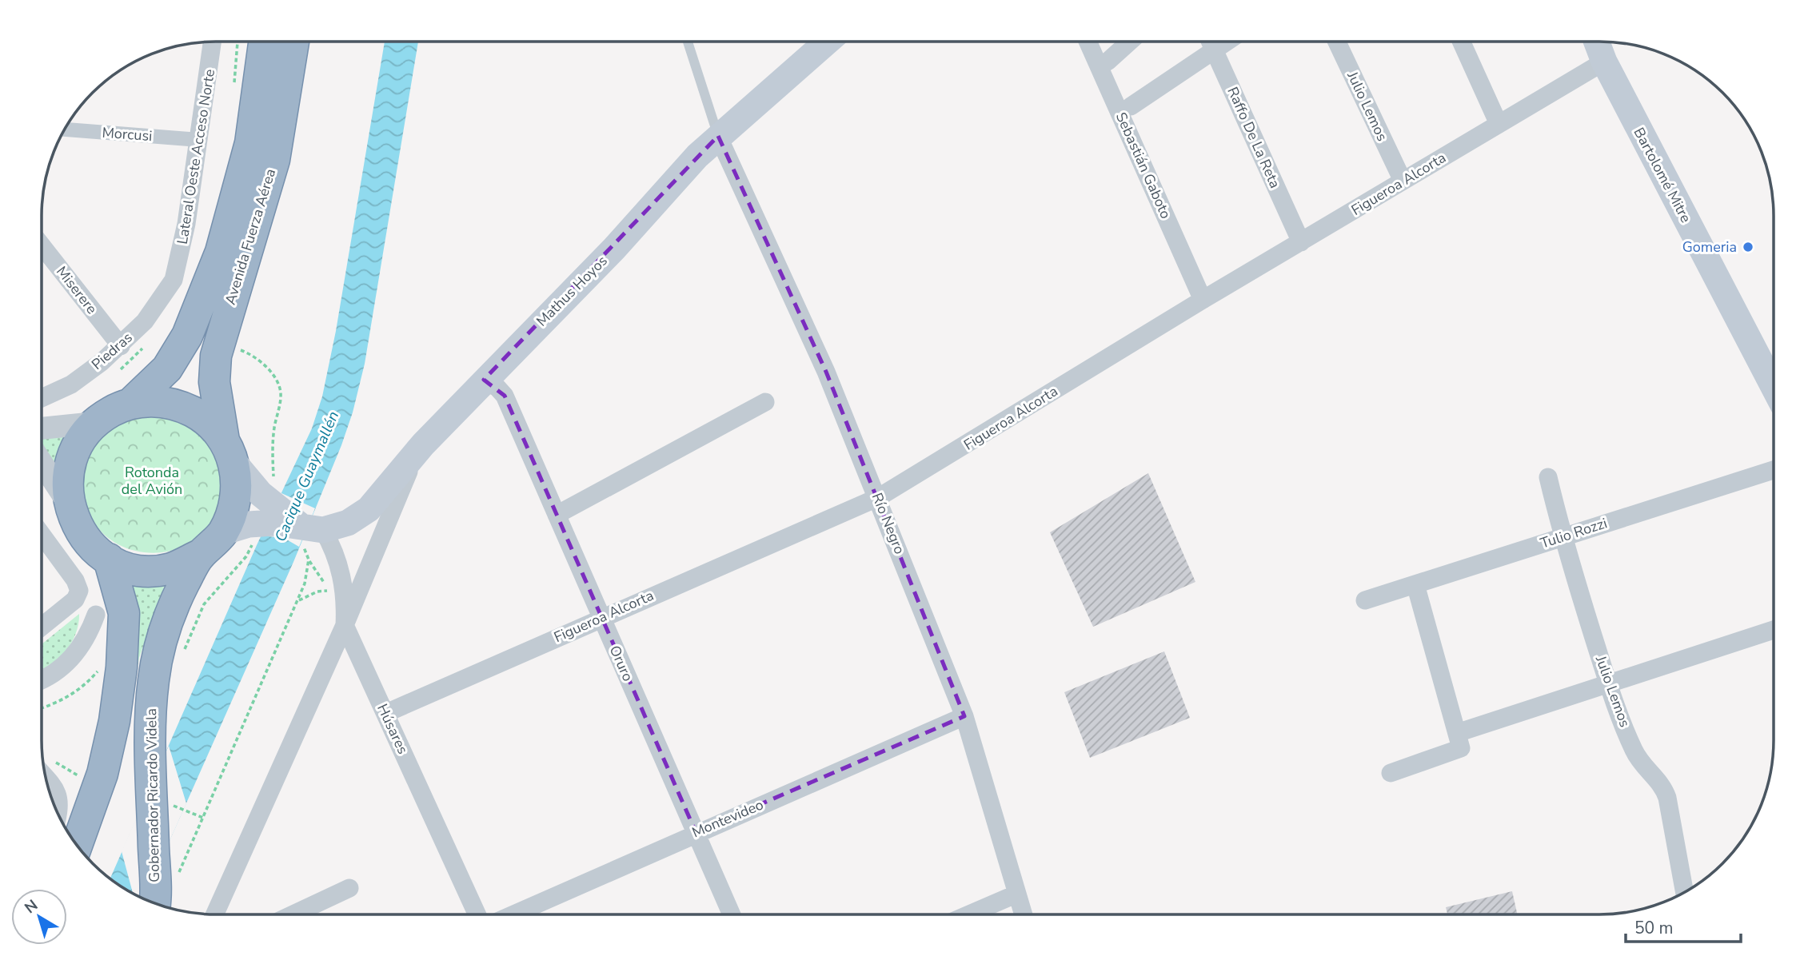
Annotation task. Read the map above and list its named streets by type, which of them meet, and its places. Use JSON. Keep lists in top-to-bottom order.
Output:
{
  "streets": {
    "highway": ["Avenida Fuerza Aérea", "Gobernador Ricardo Videla"],
    "main road": ["Bartolomé Mitre", "Mathus Hoyos"],
    "street": [
      "Julio Lemos",
      "Morcusi",
      "Raffo De La Reta",
      "Lateral Oeste Acceso Norte",
      "Sebastián Gaboto",
      "Figueroa Alcorta",
      "Miserere",
      "Piedras",
      "Río Negro",
      "Tulio Rozzi",
      "Oruro",
      "Húsares",
      "Montevideo"
    ]
  },
  "crossings": [
    ["Julio Lemos", "Figueroa Alcorta"],
    ["Julio Lemos", "Tulio Rozzi"],
    ["Morcusi", "Lateral Oeste Acceso Norte"],
    ["Raffo De La Reta", "Figueroa Alcorta"],
    ["Lateral Oeste Acceso Norte", "Piedras"],
    ["Sebastián Gaboto", "Figueroa Alcorta"],
    ["Bartolomé Mitre", "Figueroa Alcorta"],
    ["Figueroa Alcorta", "Río Negro"],
    ["Figueroa Alcorta", "Oruro"],
    ["Figueroa Alcorta", "Húsares"],
    ["Avenida Fuerza Aérea", "Mathus Hoyos"],
    ["Avenida Fuerza Aérea", "Gobernador Ricardo Videla"],
    ["Miserere", "Piedras"],
    ["Mathus Hoyos", "Río Negro"],
    ["Mathus Hoyos", "Oruro"],
    ["Mathus Hoyos", "Húsares"],
    ["Mathus Hoyos", "Gobernador Ricardo Videla"],
    ["Río Negro", "Montevideo"],
    ["Oruro", "Montevideo"]
  ],
  "water": ["Cacique Guaymallén"],
  "parks": ["Rotonda del Avión"],
  "places": ["Gomeria"],
  "scale_bar": "50 m",
  "north": "top left"
}
